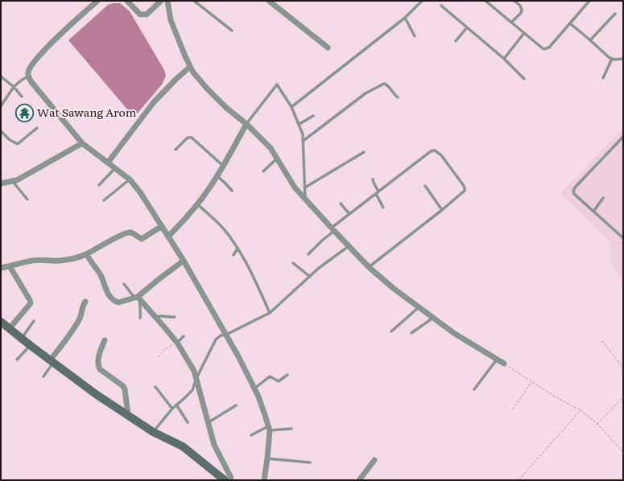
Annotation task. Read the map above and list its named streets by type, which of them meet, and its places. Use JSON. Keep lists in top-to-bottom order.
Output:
{
  "places": {
    "temple": ["Wat Sawang Arom"]
  }
}
